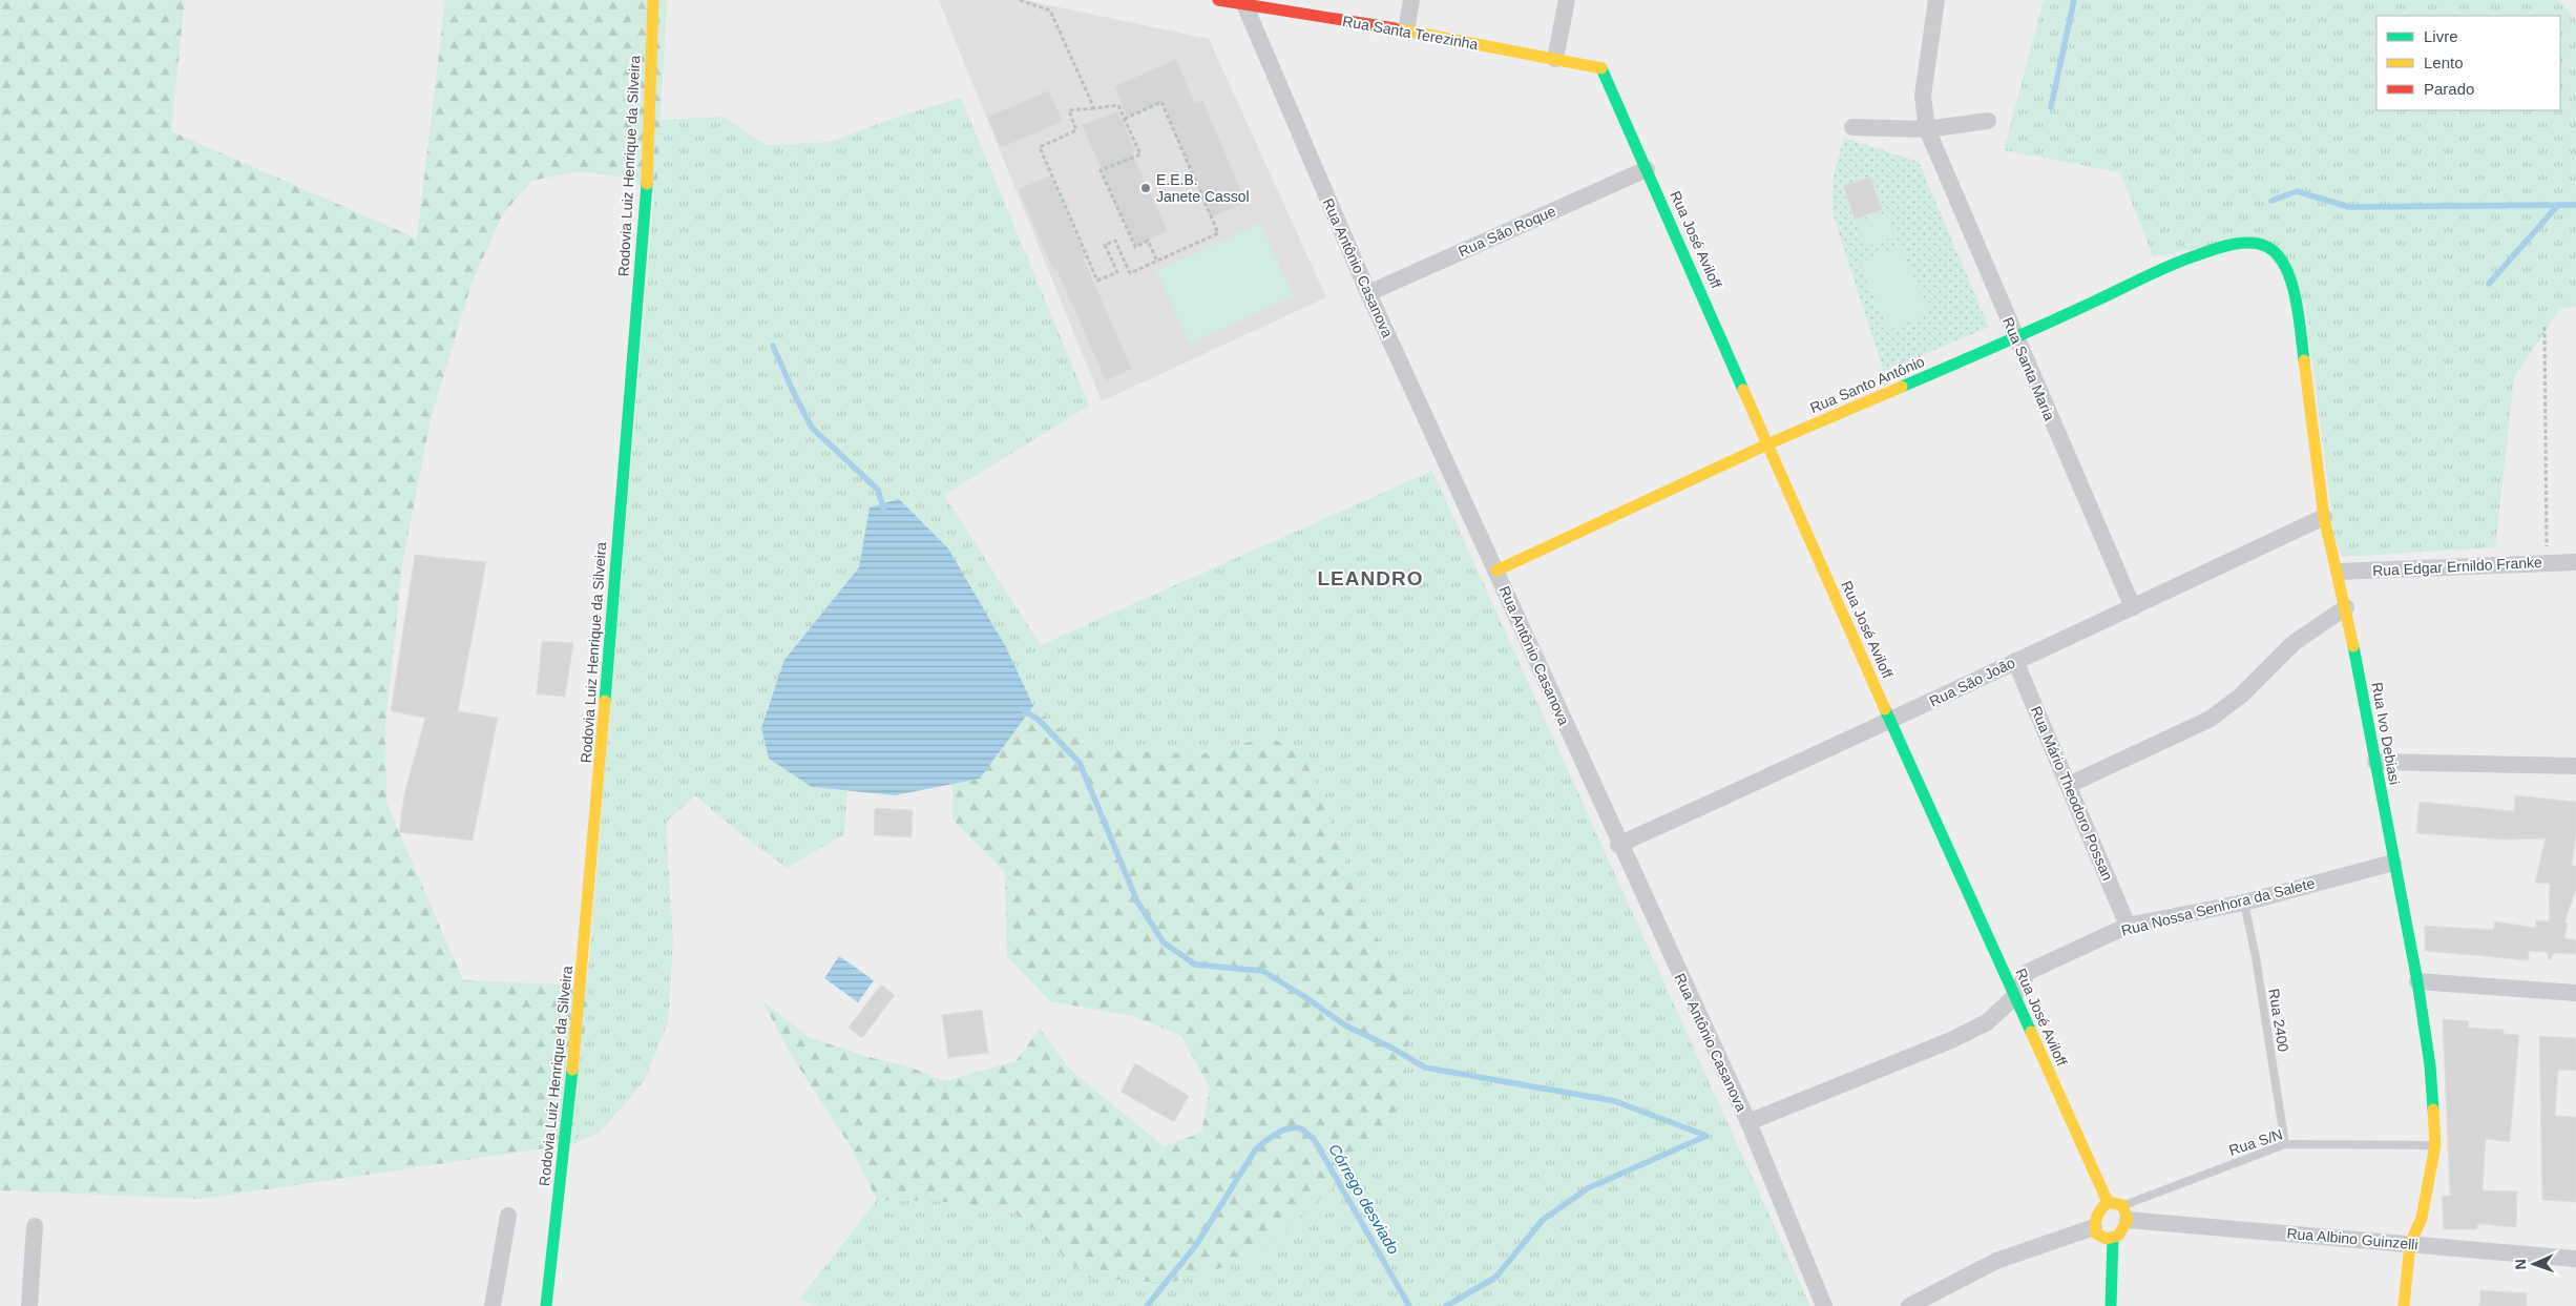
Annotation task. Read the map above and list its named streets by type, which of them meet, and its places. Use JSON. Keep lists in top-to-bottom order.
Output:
{
  "streets": {
    "street": [
      "Rua Santa Terezinha",
      "Rodovia Luiz Henrique da Silveira",
      "Rua São Roque",
      "Rua José Aviloff",
      "Rua Antônio Casanova",
      "Rua Santa Maria",
      "Rua Santo Antônio",
      "Rua Edgar Ernildo Franke",
      "Rua São João",
      "Rua Ivo Debiasi",
      "Rua Mário Theodoro Possan",
      "Rua Nossa Senhora da Salete",
      "Rua Albino Guinzelli"
    ],
    "lane": ["Rua 2400", "Rua S/N"]
  },
  "crossings": [
    ["Rua Santa Terezinha", "Rua José Aviloff"],
    ["Rua Santa Terezinha", "Rua Antônio Casanova"],
    ["Rua São Roque", "Rua José Aviloff"],
    ["Rua São Roque", "Rua Antônio Casanova"],
    ["Rua José Aviloff", "Rua Santo Antônio"],
    ["Rua José Aviloff", "Rua São João"],
    ["Rua José Aviloff", "Rua Nossa Senhora da Salete"],
    ["Rua José Aviloff", "Rua S/N"],
    ["Rua José Aviloff", "Rua Albino Guinzelli"],
    ["Rua Antônio Casanova", "Rua Santo Antônio"],
    ["Rua Antônio Casanova", "Rua São João"],
    ["Rua Antônio Casanova", "Rua Nossa Senhora da Salete"],
    ["Rua Santa Maria", "Rua Santo Antônio"],
    ["Rua Santa Maria", "Rua São João"],
    ["Rua Santo Antônio", "Rua Ivo Debiasi"],
    ["Rua Edgar Ernildo Franke", "Rua Ivo Debiasi"],
    ["Rua São João", "Rua Ivo Debiasi"],
    ["Rua São João", "Rua Mário Theodoro Possan"],
    ["Rua Ivo Debiasi", "Rua Nossa Senhora da Salete"],
    ["Rua Ivo Debiasi", "Rua S/N"],
    ["Rua Ivo Debiasi", "Rua Albino Guinzelli"],
    ["Rua Mário Theodoro Possan", "Rua Nossa Senhora da Salete"],
    ["Rua Nossa Senhora da Salete", "Rua 2400"],
    ["Rua 2400", "Rua S/N"],
    ["Rua S/N", "Rua Albino Guinzelli"]
  ],
  "districts": ["LEANDRO"],
  "water": ["Córrego desviado"],
  "places": ["E.E.B. Janete Cassol"],
  "legend": ["Livre", "Lento", "Parado"],
  "north": "left"
}
